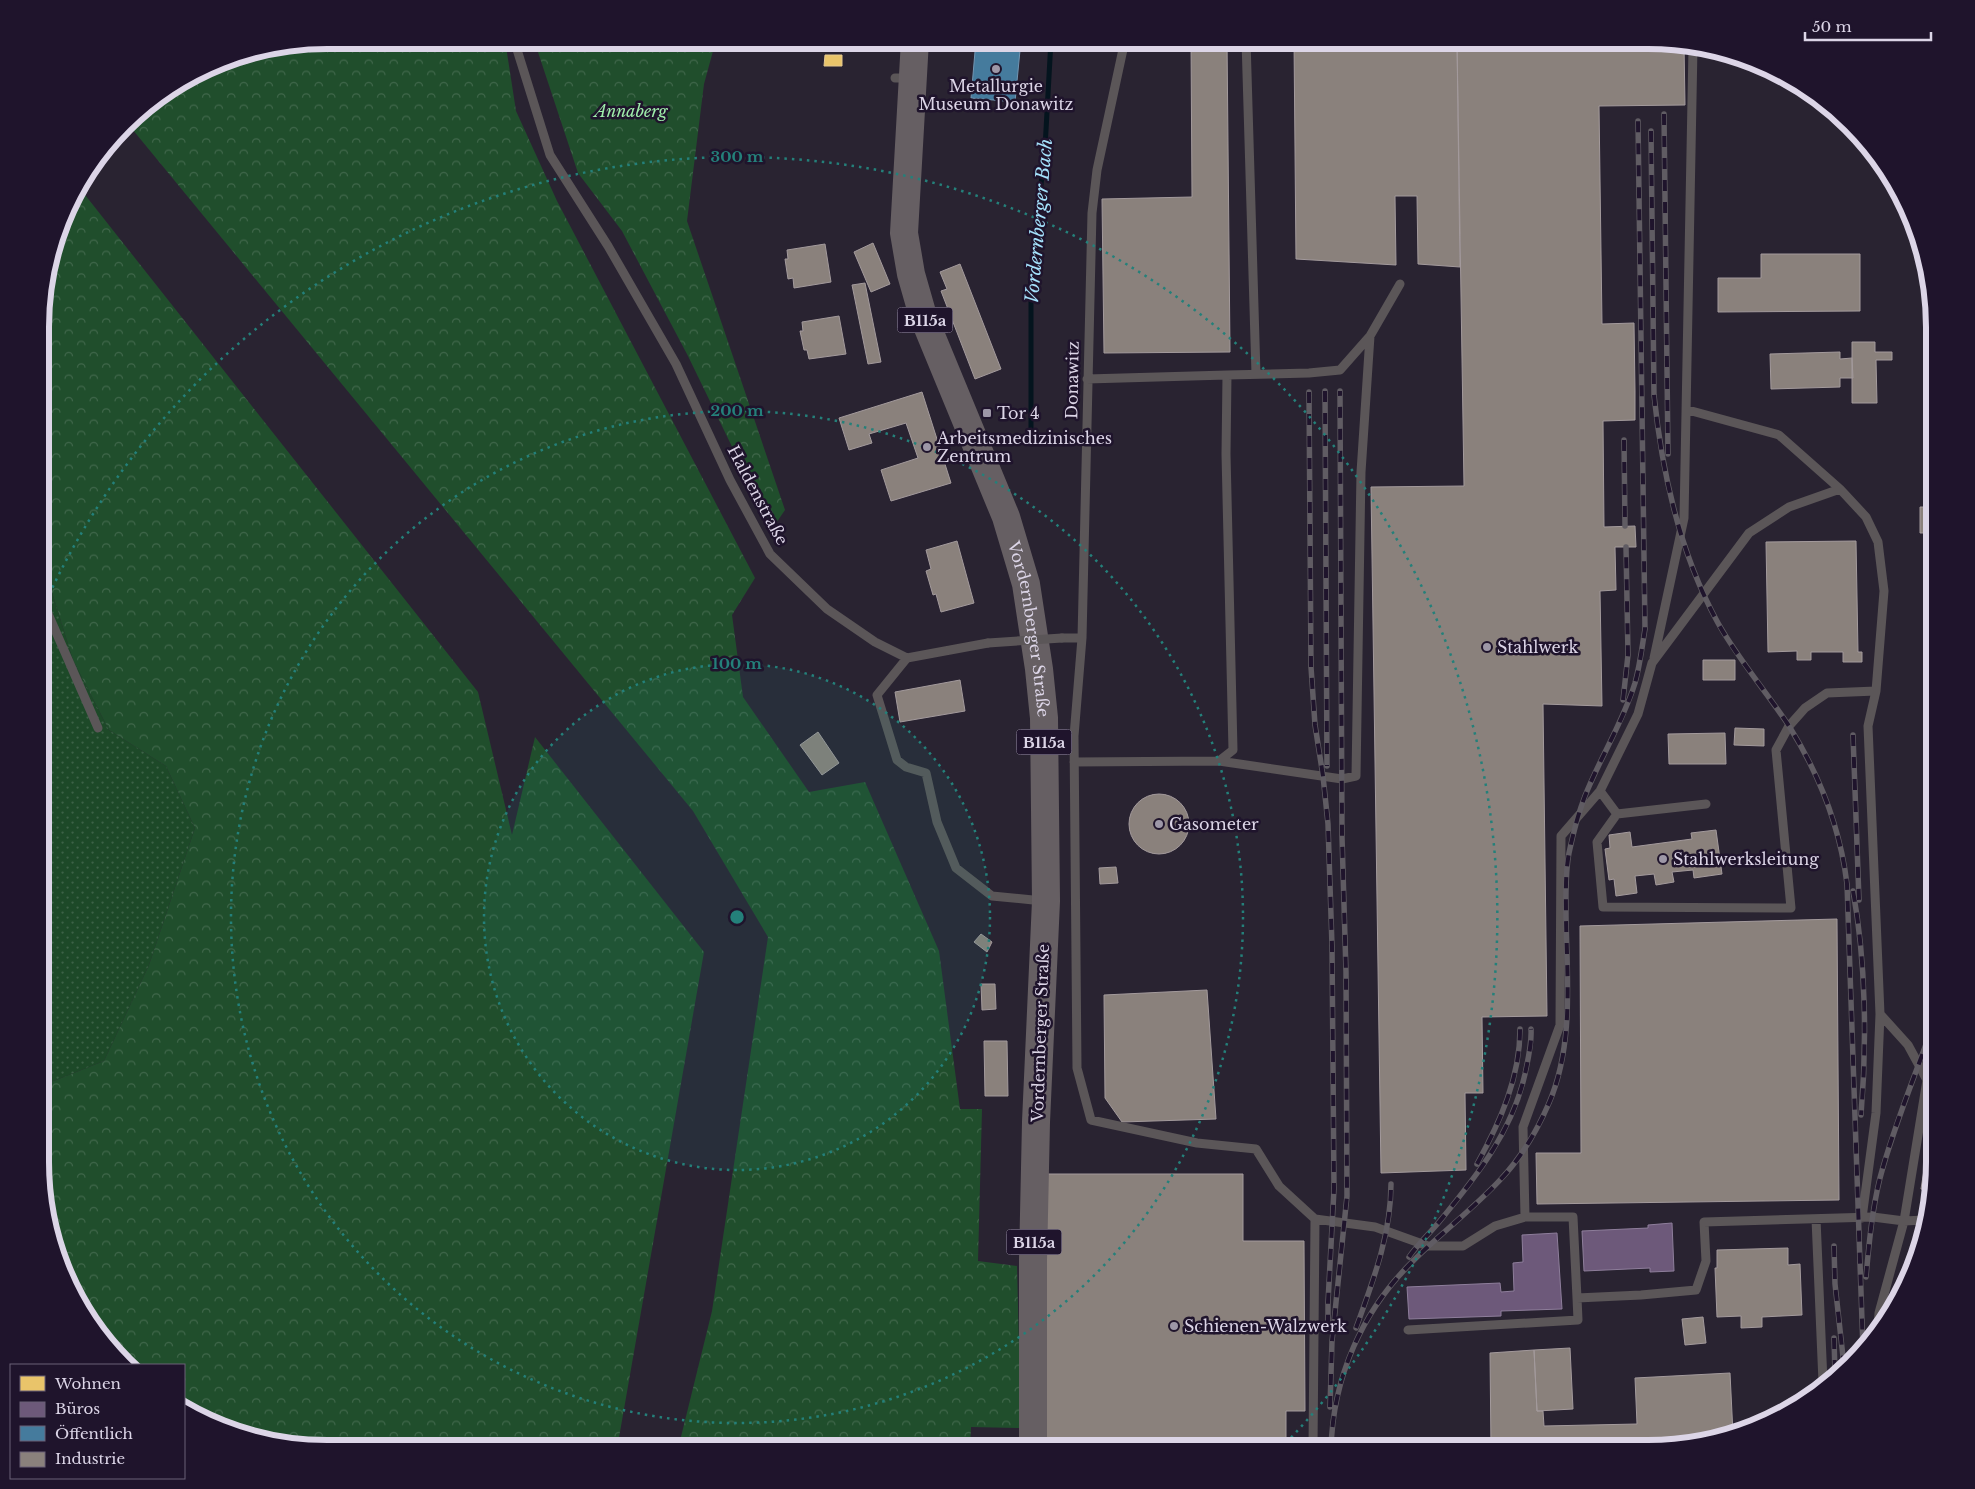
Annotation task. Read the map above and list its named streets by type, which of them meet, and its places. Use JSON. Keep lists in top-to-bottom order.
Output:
{
  "streets": {
    "main road": ["B115a", "Vordernberger Straße"],
    "lane": ["Donawitz", "Haldenstraße"]
  },
  "water": ["Vordernberger Bach"],
  "parks": ["Annaberg"],
  "places": {
    "other": [
      "Metallurgie Museum Donawitz",
      "Arbeitsmedizinisches Zentrum",
      "Stahlwerk",
      "Gasometer",
      "Stahlwerksleitung",
      "Schienen-Walzwerk"
    ],
    "transit": ["Tor 4"]
  },
  "legend": [
    "Wohnen",
    "Büros",
    "Öffentlich",
    "Industrie"
  ],
  "scale_bar": "50 m",
  "rings": ["300 m", "200 m", "100 m"]
}
